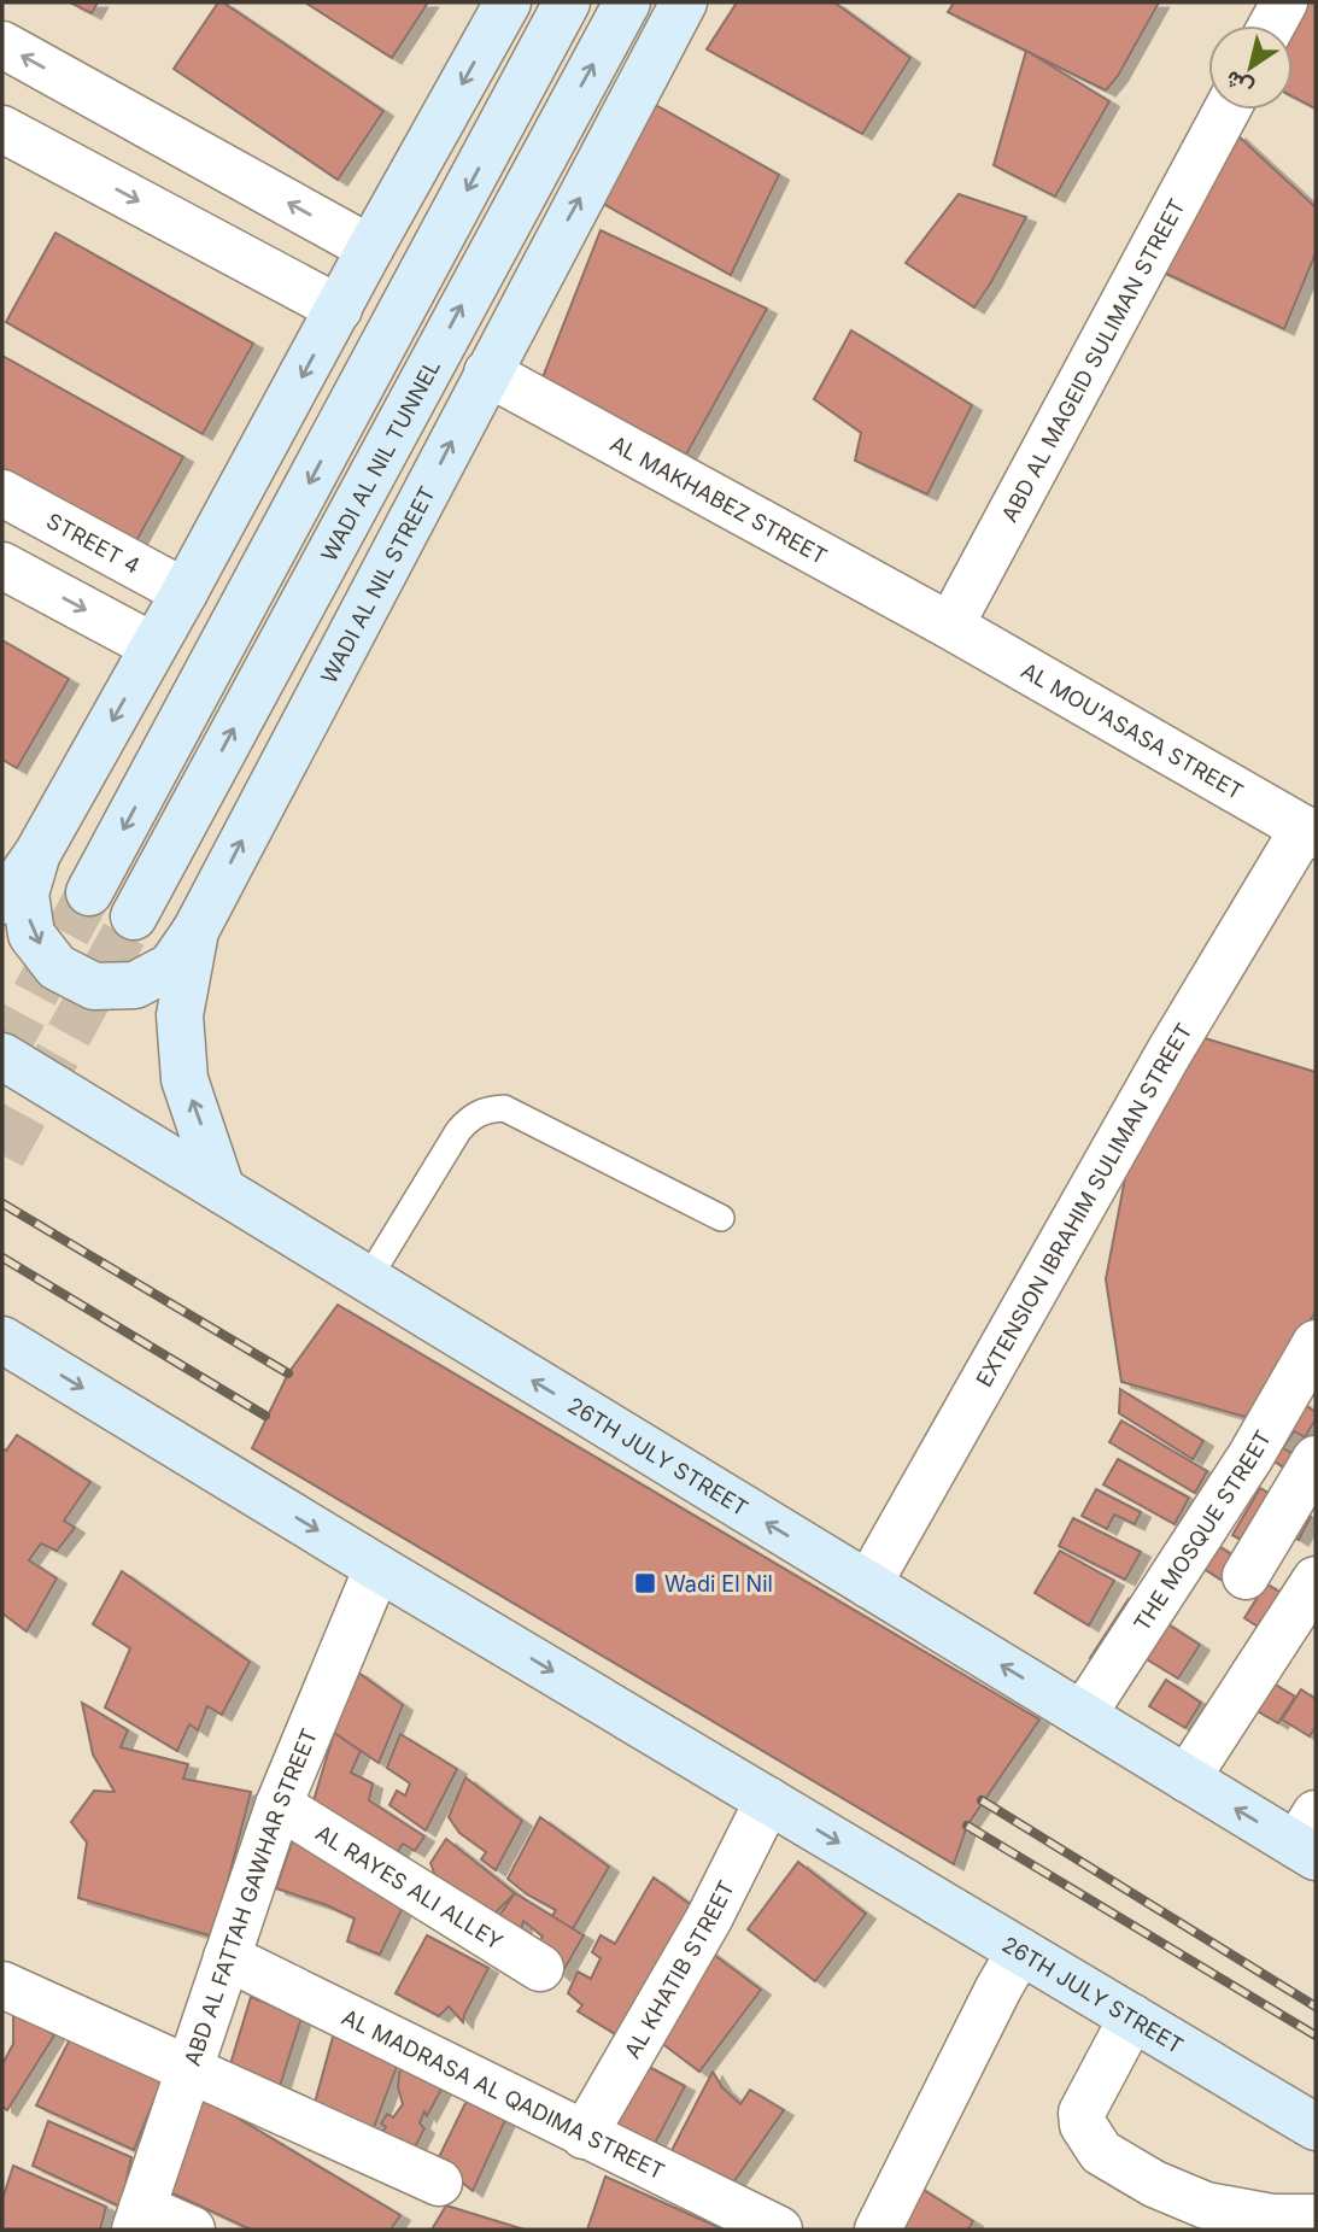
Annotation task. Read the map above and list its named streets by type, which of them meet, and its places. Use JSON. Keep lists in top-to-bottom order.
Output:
{
  "streets": {
    "street": [
      "ABD AL MAGEID SULIMAN STREET",
      "WADI AL NIL TUNNEL",
      "AL MAKHABEZ STREET",
      "STREET 4",
      "WADI AL NIL STREET",
      "AL MOU'ASASA STREET",
      "EXTENSION IBRAHIM SULIMAN STREET",
      "26TH JULY STREET",
      "THE MOSQUE STREET",
      "AL RAYES ALI ALLEY",
      "ABD AL FATTAH GAWHAR STREET",
      "AL KHATIB STREET",
      "AL MADRASA AL QADIMA STREET"
    ]
  },
  "crossings": [
    ["ABD AL MAGEID SULIMAN STREET", "AL MAKHABEZ STREET"],
    ["ABD AL MAGEID SULIMAN STREET", "AL MOU'ASASA STREET"],
    ["AL MAKHABEZ STREET", "WADI AL NIL STREET"],
    ["AL MAKHABEZ STREET", "AL MOU'ASASA STREET"],
    ["WADI AL NIL STREET", "26TH JULY STREET"],
    ["AL MOU'ASASA STREET", "EXTENSION IBRAHIM SULIMAN STREET"],
    ["EXTENSION IBRAHIM SULIMAN STREET", "26TH JULY STREET"],
    ["26TH JULY STREET", "THE MOSQUE STREET"],
    ["26TH JULY STREET", "ABD AL FATTAH GAWHAR STREET"],
    ["26TH JULY STREET", "AL KHATIB STREET"],
    ["AL RAYES ALI ALLEY", "ABD AL FATTAH GAWHAR STREET"],
    ["ABD AL FATTAH GAWHAR STREET", "AL MADRASA AL QADIMA STREET"],
    ["AL KHATIB STREET", "AL MADRASA AL QADIMA STREET"]
  ],
  "places": {
    "transit": ["Wadi El Nil"]
  },
  "north": "bottom left"
}
